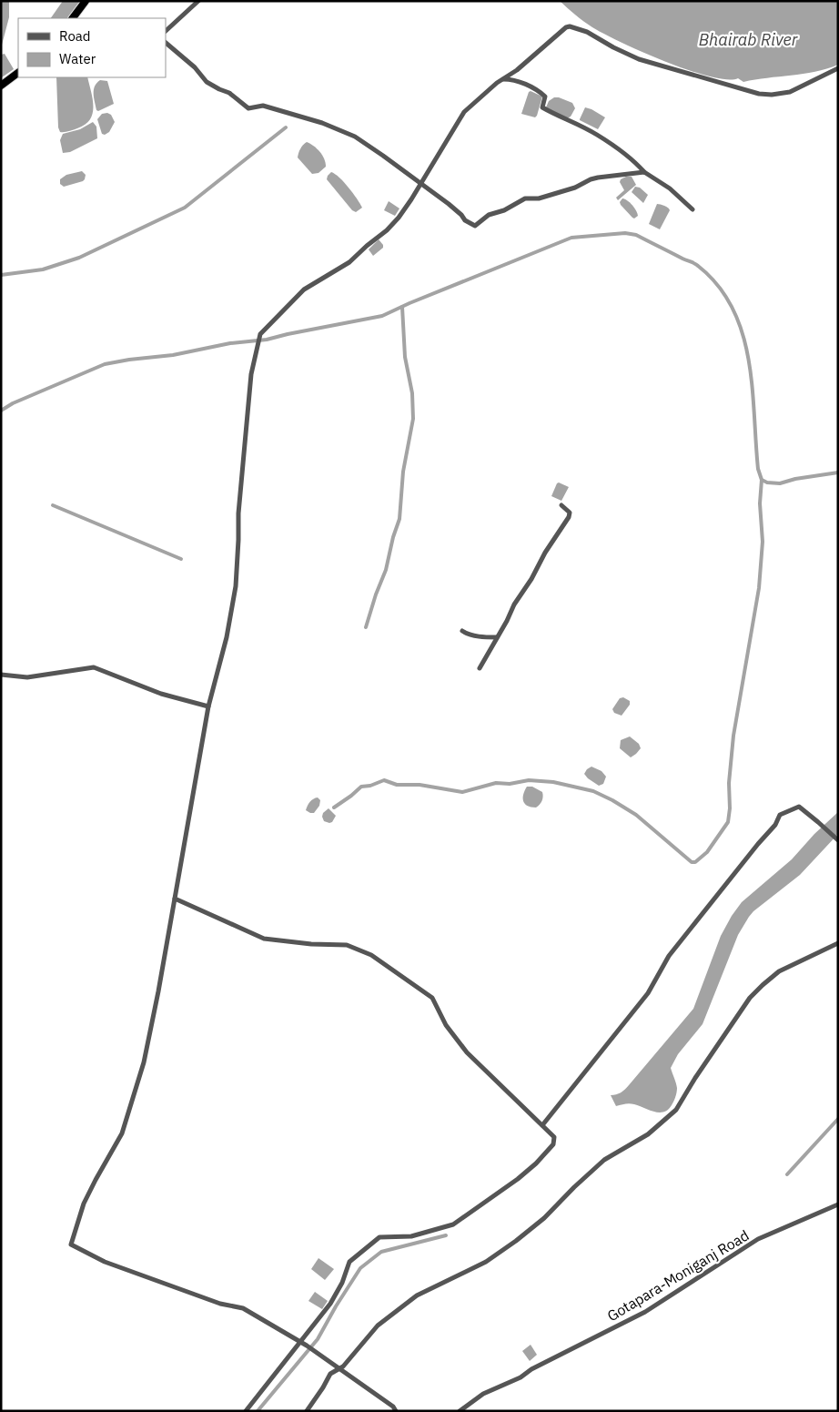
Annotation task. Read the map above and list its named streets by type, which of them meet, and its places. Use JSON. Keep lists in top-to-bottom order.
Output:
{
  "streets": {
    "street": ["Gotapara-Moniganj Road"]
  },
  "water": ["Bhairab River"],
  "legend": ["Road", "Water"]
}
